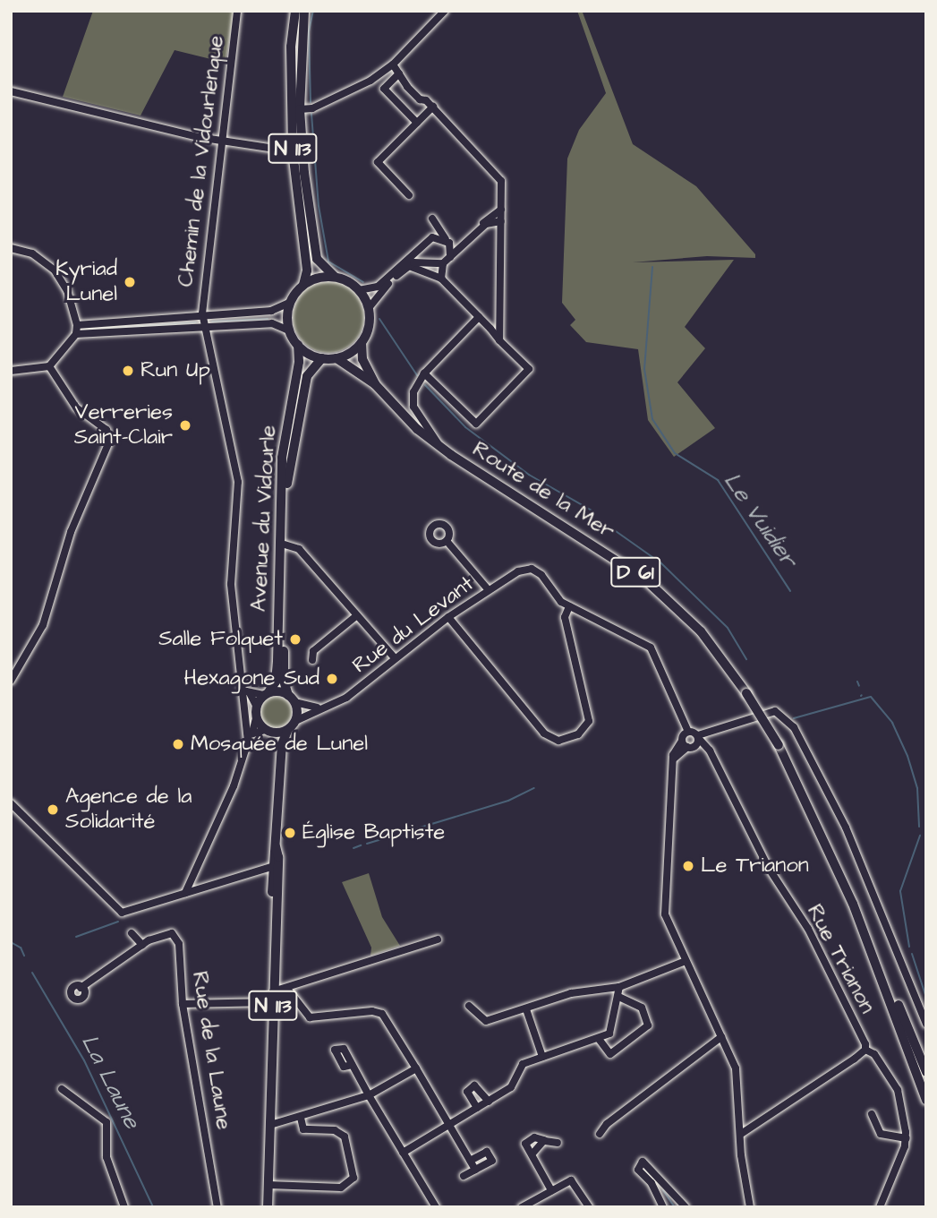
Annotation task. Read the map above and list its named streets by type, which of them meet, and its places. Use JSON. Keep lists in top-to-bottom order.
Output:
{
  "streets": {
    "main road": [
      "N 113",
      "Route de la Mer",
      "Avenue du Vidourle",
      "D 61"
    ],
    "street": [
      "Chemin de la Vidourlenque",
      "Rue du Levant",
      "Rue Trianon",
      "Rue de la Laune"
    ]
  },
  "crossings": [
    ["N 113", "Route de la Mer"],
    ["N 113", "Avenue du Vidourle"],
    ["N 113", "Rue du Levant"],
    ["Route de la Mer", "Avenue du Vidourle"],
    ["Avenue du Vidourle", "Rue du Levant"]
  ],
  "water": ["Le Vuidier", "La Laune"],
  "places": [
    "Kyriad Lunel",
    "Run Up",
    "Verreries Saint-Clair",
    "Salle Folquet",
    "Hexagone Sud",
    "Mosquée de Lunel",
    "Agence de la Solidarité",
    "Église Baptiste",
    "Le Trianon"
  ]
}
